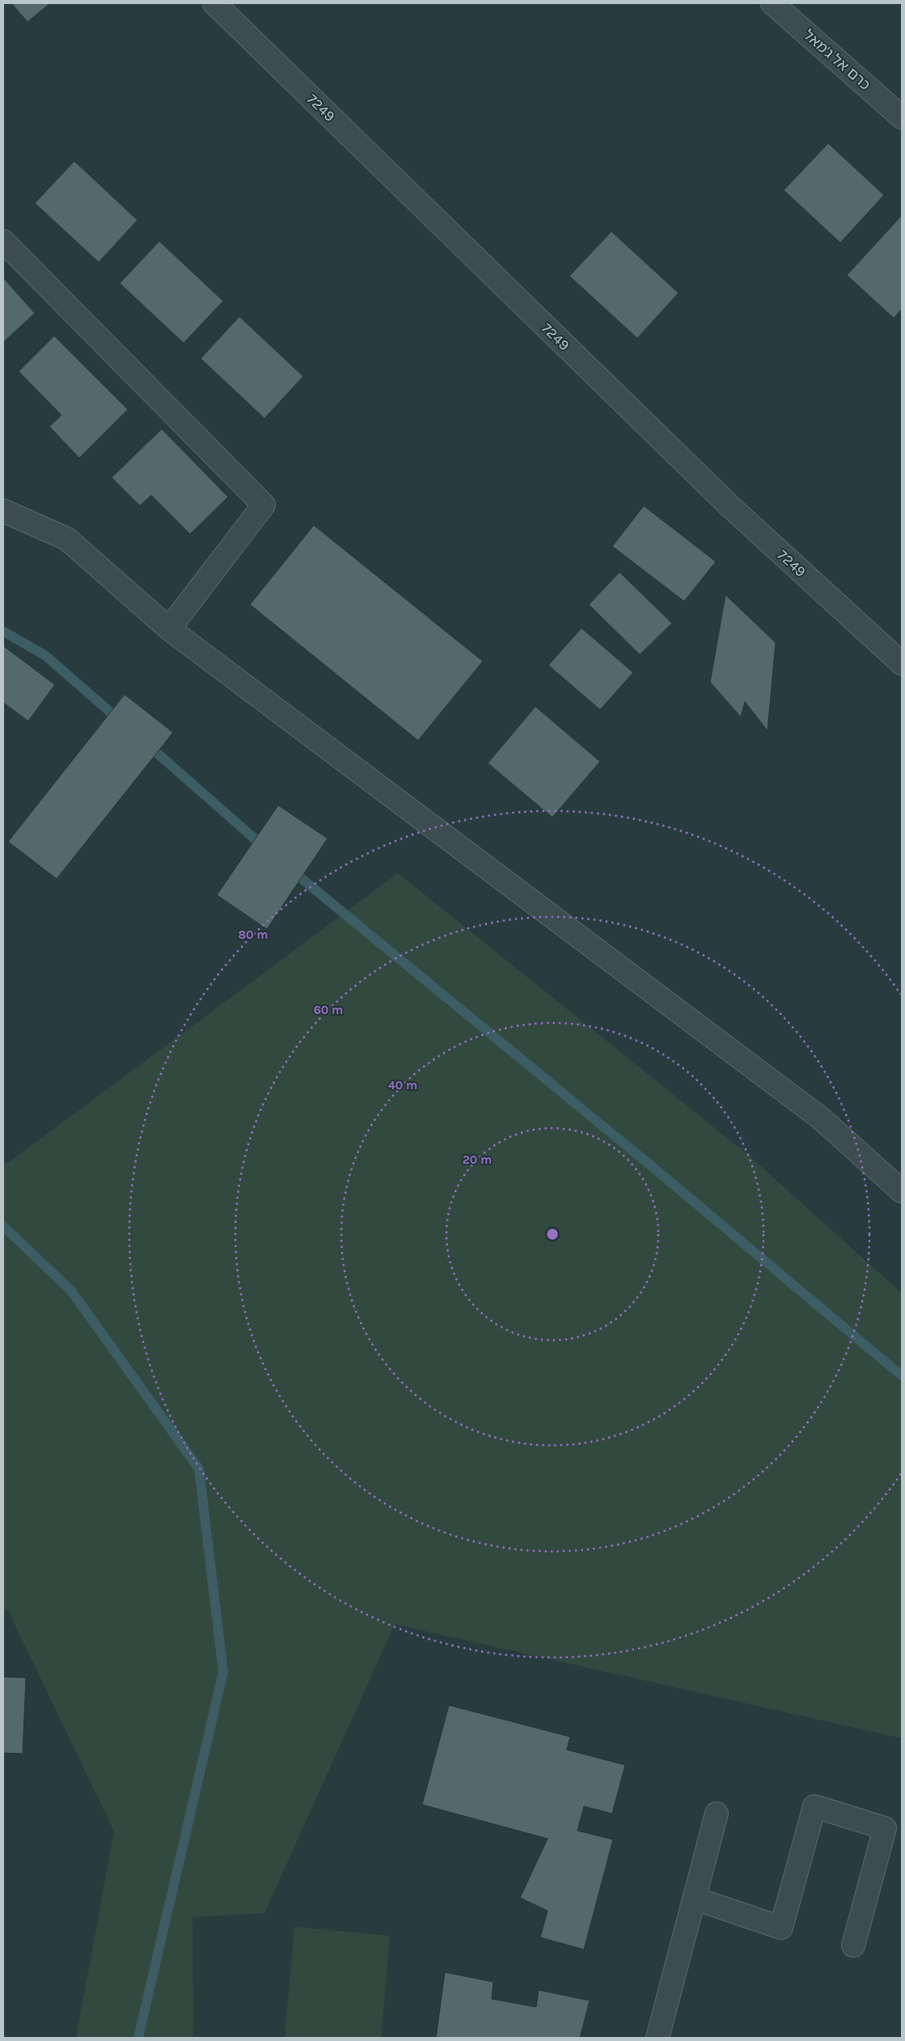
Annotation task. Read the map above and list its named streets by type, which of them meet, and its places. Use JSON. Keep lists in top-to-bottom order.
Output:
{
  "streets": {
    "street": ["כרם אל ג'מאל", "7249"]
  },
  "rings": [
    "80 m",
    "60 m",
    "40 m",
    "20 m"
  ]
}
